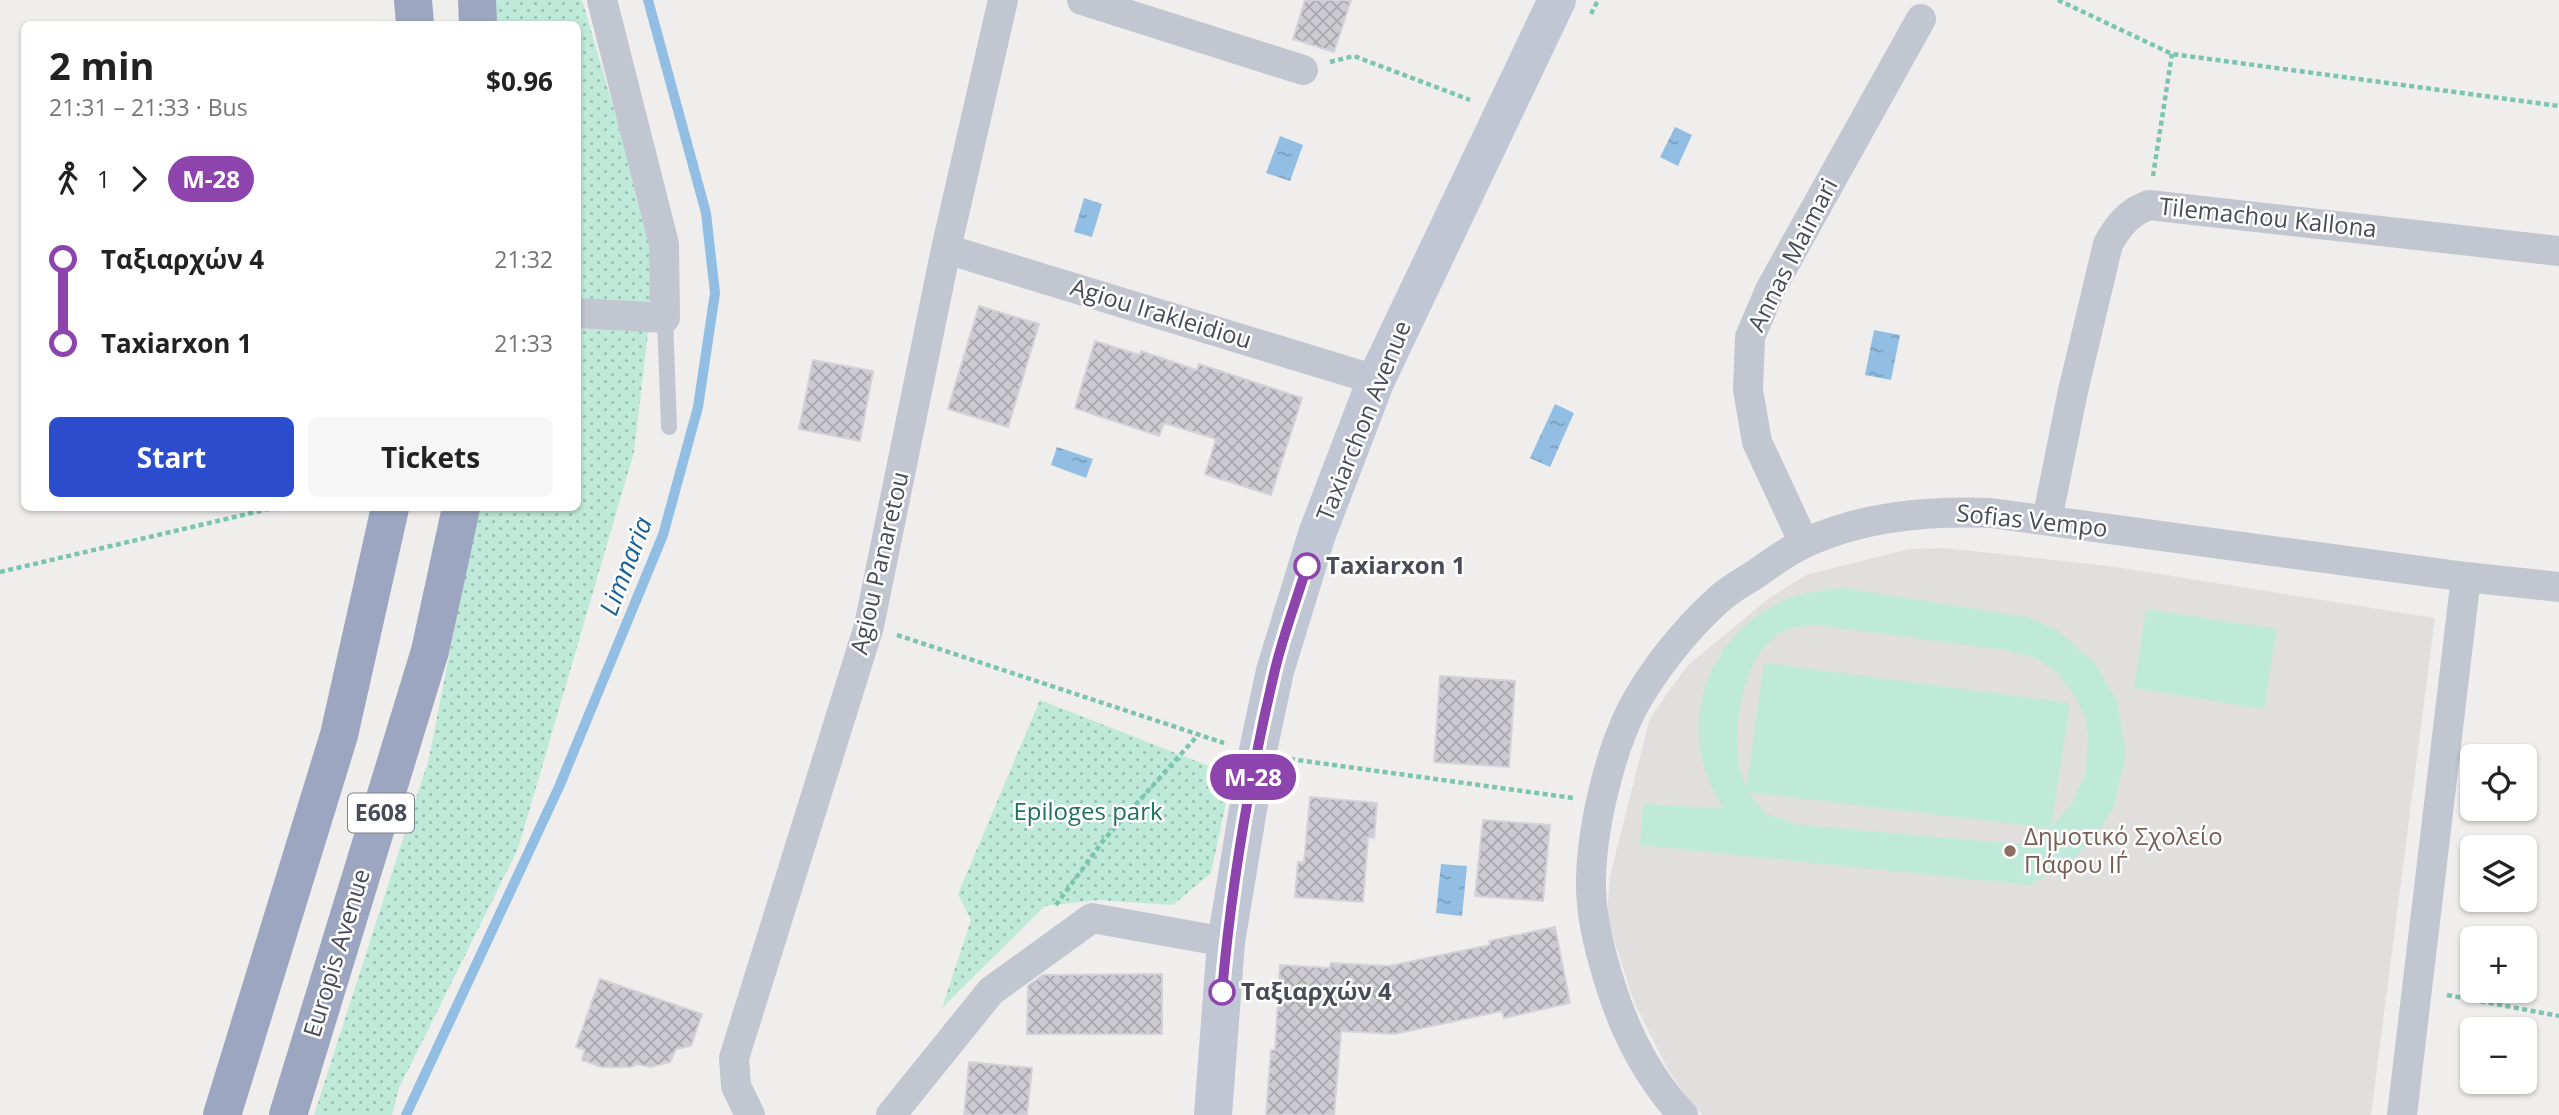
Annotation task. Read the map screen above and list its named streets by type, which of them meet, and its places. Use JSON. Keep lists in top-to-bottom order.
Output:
{
  "streets": {
    "highway": ["E608", "Europis Avenue"],
    "main road": ["Taxiarchon Avenue"],
    "street": [
      "Tilemachou Kallona",
      "Annas Maimari",
      "Agiou Irakleidiou",
      "Sofias Vempo",
      "Agiou Panaretou"
    ]
  },
  "crossings": [
    ["Tilemachou Kallona", "Sofias Vempo"],
    ["Annas Maimari", "Sofias Vempo"],
    ["Agiou Irakleidiou", "Taxiarchon Avenue"],
    ["Agiou Irakleidiou", "Agiou Panaretou"]
  ],
  "water": ["Limnaria"],
  "parks": ["Epiloges park"],
  "places": ["Taxiarxon 1", "Δημοτικό Σχολείο Πάφου ΙΓ΄", "Ταξιαρχών 4"],
  "lines": ["bus line M-28"],
  "page": {
    "on_map": "M-28",
    "heading": ["2 min", "21:31 – 21:33 · Bus", "$0.96"],
    "legs": ["1", "M-28"],
    "list": [
      {
        "name": "Ταξιαρχών 4",
        "value": "21:32"
      },
      {
        "name": "Taxiarxon 1",
        "value": "21:33"
      }
    ],
    "buttons": ["Start", "Tickets"],
    "map_buttons": ["+", "−"]
  }
}
